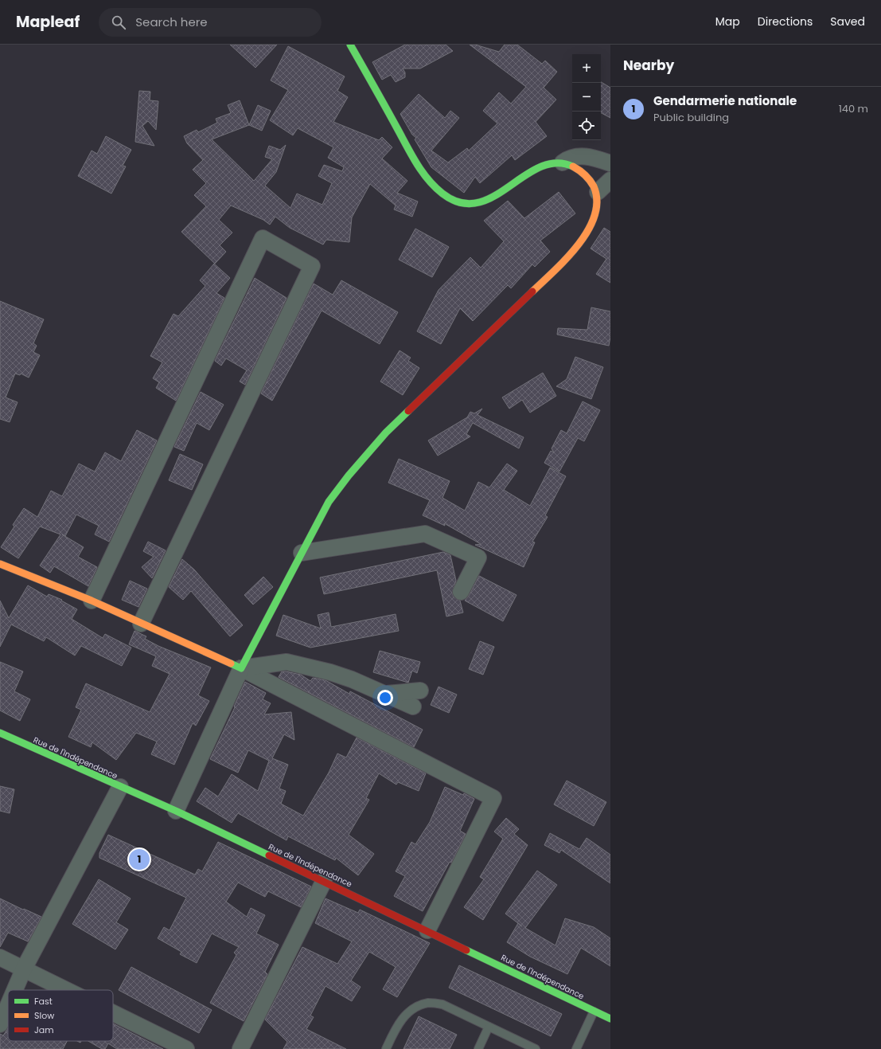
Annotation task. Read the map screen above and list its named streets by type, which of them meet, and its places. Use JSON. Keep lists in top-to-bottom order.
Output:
{
  "streets": {
    "main road": ["Rue de l'Indépendance"]
  },
  "legend": ["Fast", "Slow", "Jam"],
  "page": {
    "header": "Mapleaf",
    "search": "Search here",
    "nav": ["Map", "Directions", "Saved"],
    "heading": "Nearby",
    "map_buttons": ["+", "−"],
    "list": [
      {
        "mark": "1",
        "name": "Gendarmerie nationale",
        "note": "Public building",
        "value": "140 m"
      }
    ],
    "pins": "1"
  }
}
